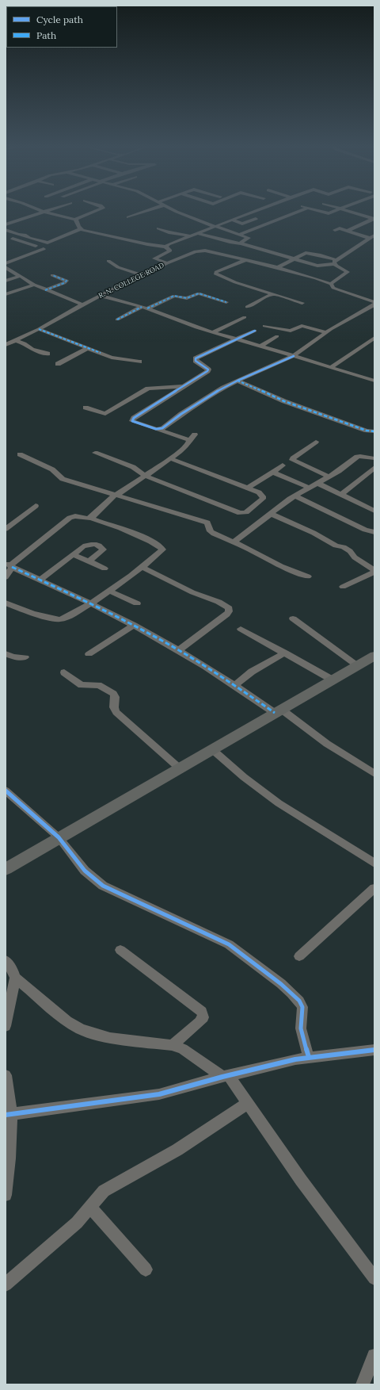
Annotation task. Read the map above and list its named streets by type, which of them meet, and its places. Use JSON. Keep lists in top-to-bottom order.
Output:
{
  "streets": {
    "street": ["R. N. COLLEGE ROAD"]
  },
  "legend": ["Cycle path", "Path"]
}
